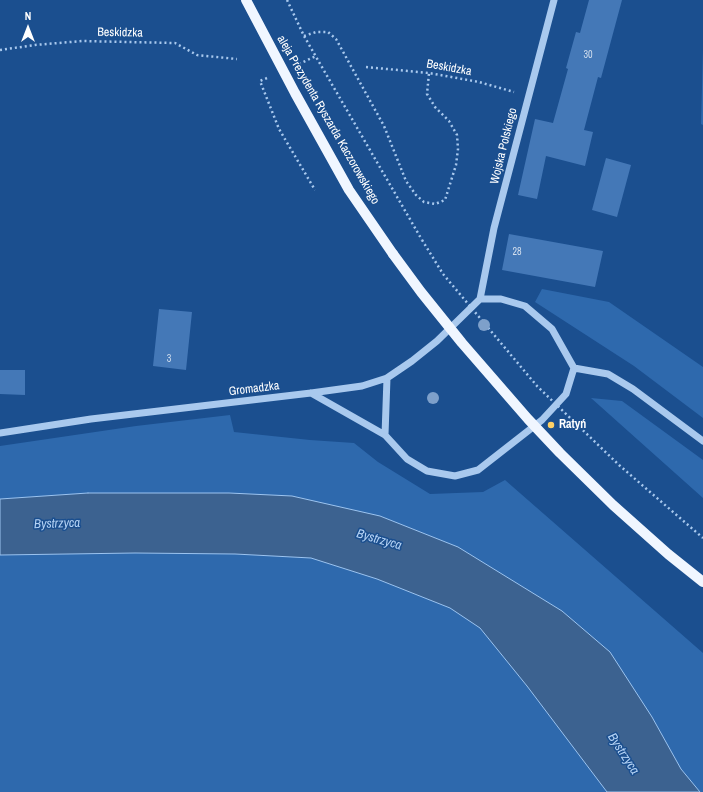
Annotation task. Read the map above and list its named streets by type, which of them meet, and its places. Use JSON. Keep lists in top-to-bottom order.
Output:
{
  "streets": {
    "main road": ["aleja Prezydenta Ryszarda Kaczorowskiego"],
    "street": ["Wojska Polskiego", "Gromadzka"],
    "path": ["Beskidzka"]
  },
  "crossings": [
    ["Beskidzka", "Wojska Polskiego"],
    ["Wojska Polskiego", "Gromadzka"]
  ],
  "water": ["Bystrzyca"],
  "places": ["Ratyń"],
  "house_numbers": ["30", "28", "3"],
  "north": "top"
}
